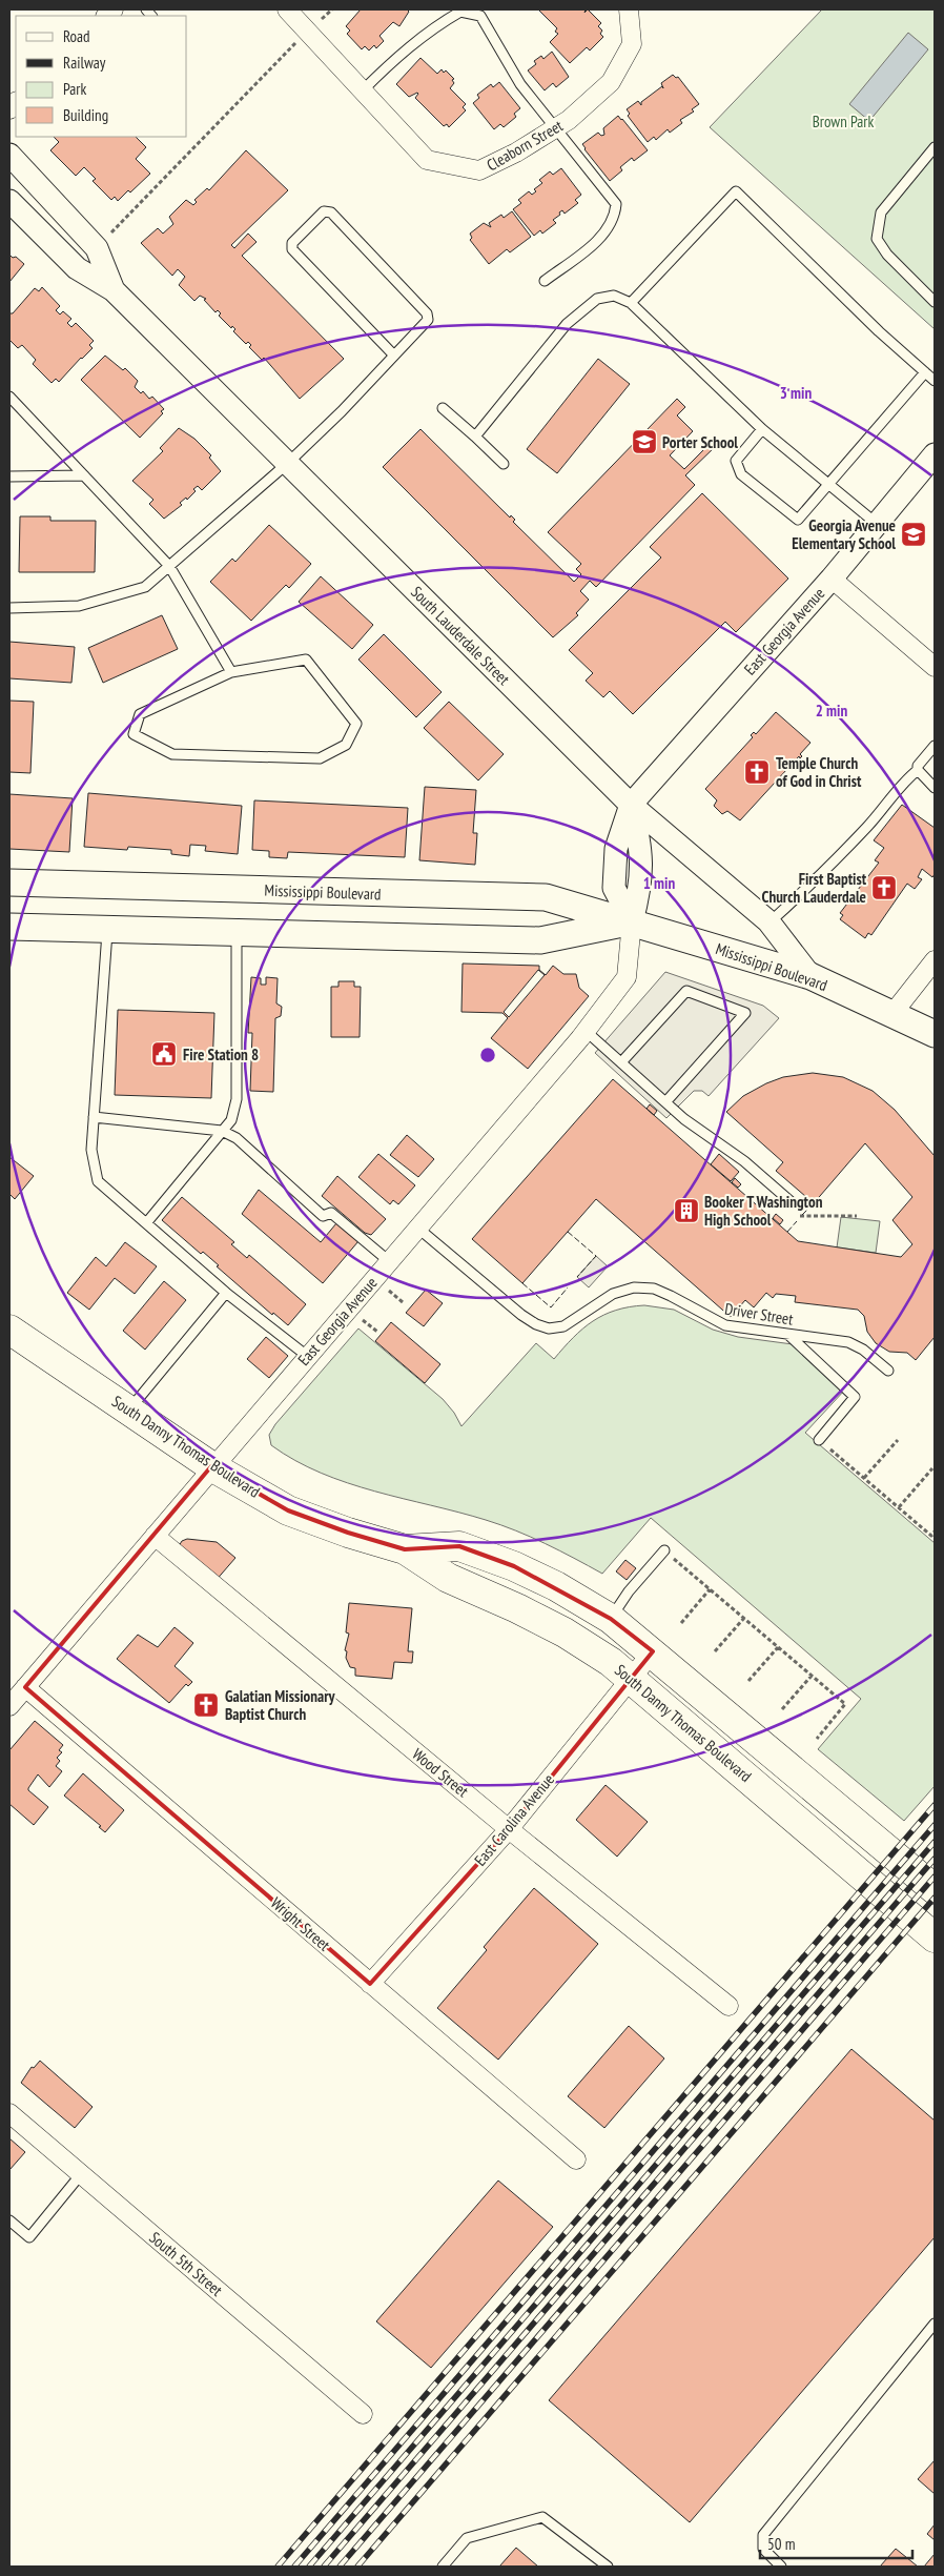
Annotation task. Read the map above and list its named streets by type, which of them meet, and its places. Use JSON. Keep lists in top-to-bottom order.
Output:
{
  "streets": {
    "main road": ["Mississippi Boulevard", "South Danny Thomas Boulevard"],
    "street": [
      "Cleaborn Street",
      "East Georgia Avenue",
      "South Lauderdale Street",
      "Wood Street",
      "East Carolina Avenue",
      "Wright Street",
      "South 5th Street"
    ],
    "lane": ["Driver Street"]
  },
  "crossings": [
    ["East Georgia Avenue", "South Lauderdale Street"],
    ["East Georgia Avenue", "Mississippi Boulevard"],
    ["East Georgia Avenue", "Driver Street"],
    ["East Georgia Avenue", "South Danny Thomas Boulevard"],
    ["East Georgia Avenue", "Wood Street"],
    ["East Georgia Avenue", "Wright Street"],
    ["South Lauderdale Street", "Mississippi Boulevard"],
    ["South Danny Thomas Boulevard", "East Carolina Avenue"],
    ["Wood Street", "East Carolina Avenue"],
    ["East Carolina Avenue", "Wright Street"]
  ],
  "parks": ["Brown Park"],
  "places": {
    "school or university": ["Porter School", "Georgia Avenue Elementary School"],
    "church": ["Temple Church of God in Christ", "First Baptist Church Lauderdale", "Galatian Missionary Baptist Church"],
    "public building": ["Fire Station 8"],
    "building": ["Booker T Washington High School"]
  },
  "legend": [
    "Road",
    "Railway",
    "Park",
    "Building"
  ],
  "scale_bar": "50 m",
  "rings": ["3 min", "2 min", "1 min"]
}
